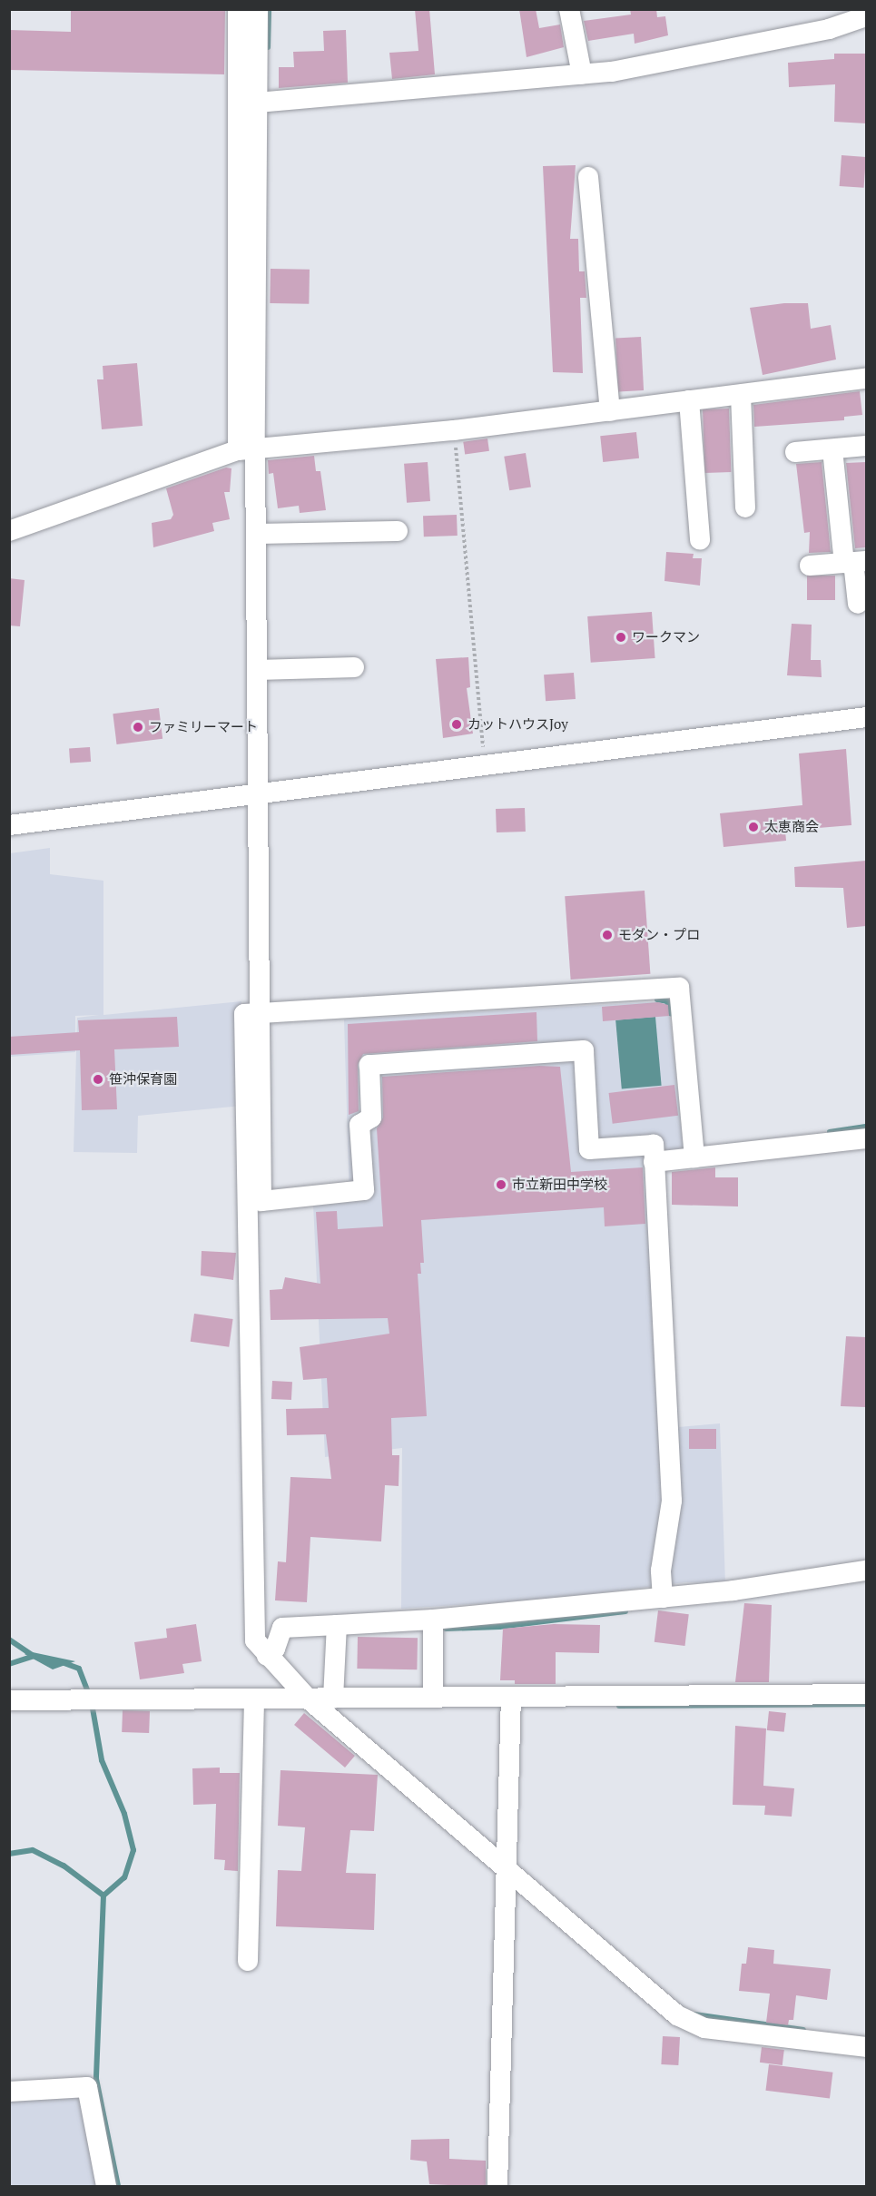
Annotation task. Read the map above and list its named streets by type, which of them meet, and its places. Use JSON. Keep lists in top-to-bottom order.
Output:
{
  "places": [
    "ワークマン",
    "カットハウスJoy",
    "ファミリーマート",
    "太恵商会",
    "モダン・プロ",
    "笹沖保育園",
    "市立新田中学校"
  ]
}
